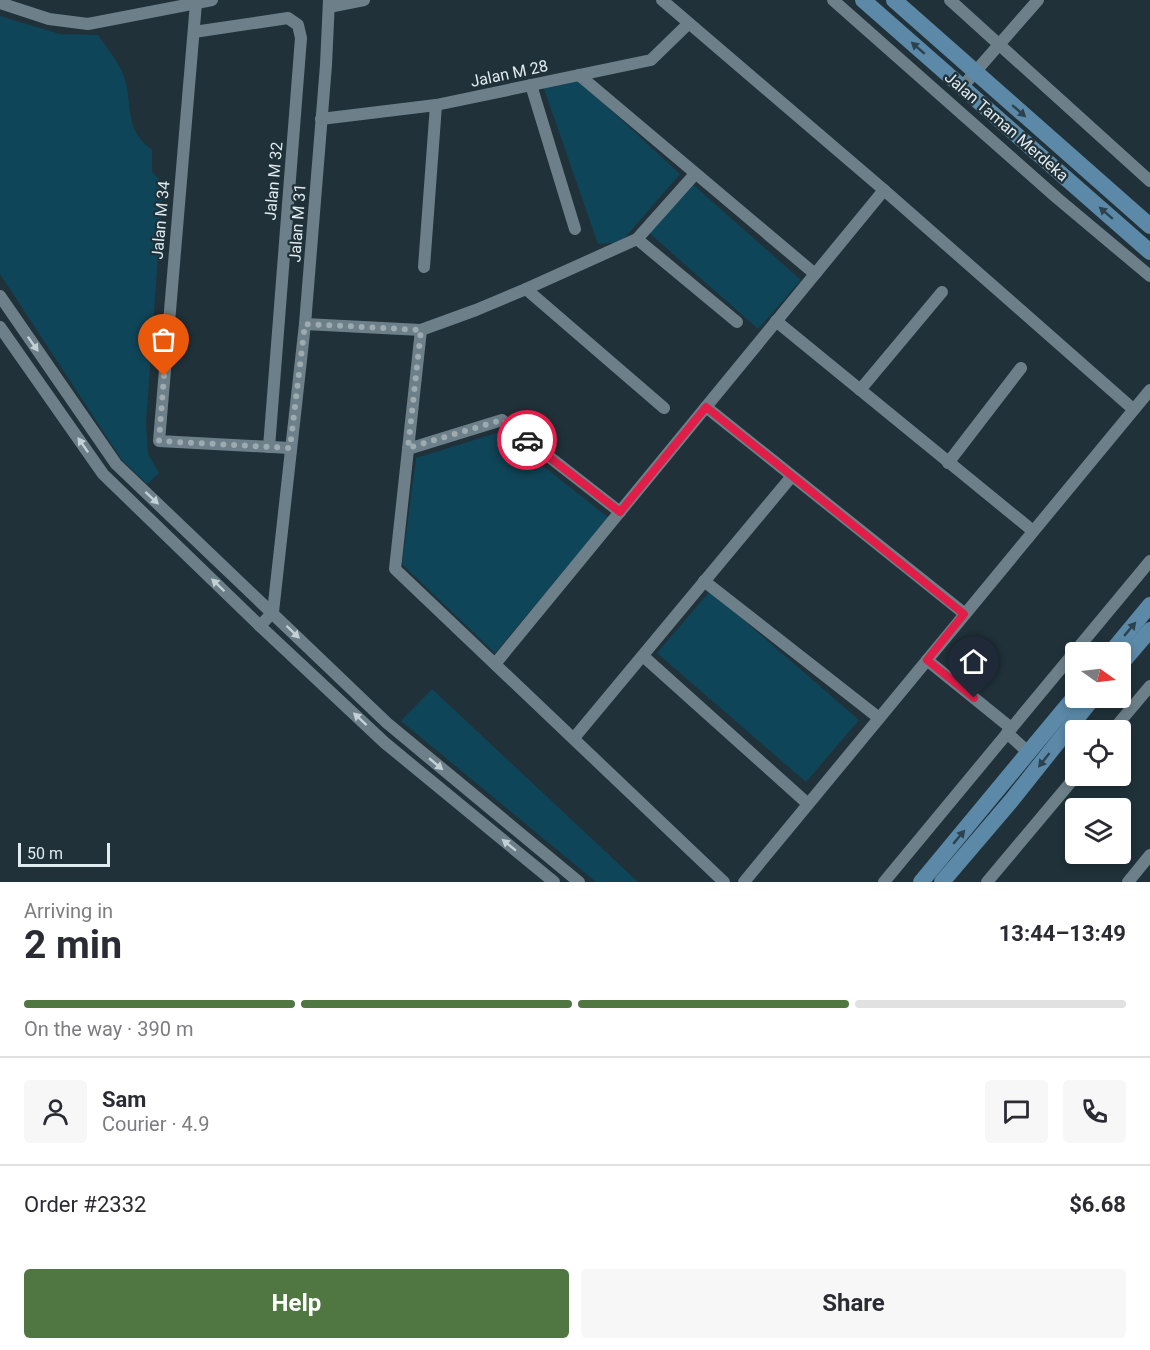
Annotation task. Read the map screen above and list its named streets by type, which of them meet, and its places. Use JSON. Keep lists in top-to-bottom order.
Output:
{
  "streets": {
    "main road": ["Jalan Taman Merdeka"],
    "street": [
      "Jalan M 28",
      "Jalan M 32",
      "Jalan M 34",
      "Jalan M 31"
    ]
  },
  "crossings": [
    ["Jalan M 28", "Jalan M 31"],
    ["Jalan M 32", "Jalan M 34"]
  ],
  "scale_bar": "50 m",
  "north": "right",
  "page": {
    "scale": "50 m",
    "heading": ["2 min", "Arriving in", "13:44–13:49"],
    "panel": [
      "Sam",
      "Courier · 4.9",
      "Order #2332",
      "$6.68"
    ],
    "bar": "On the way · 390 m",
    "buttons": ["Help", "Share"]
  }
}
